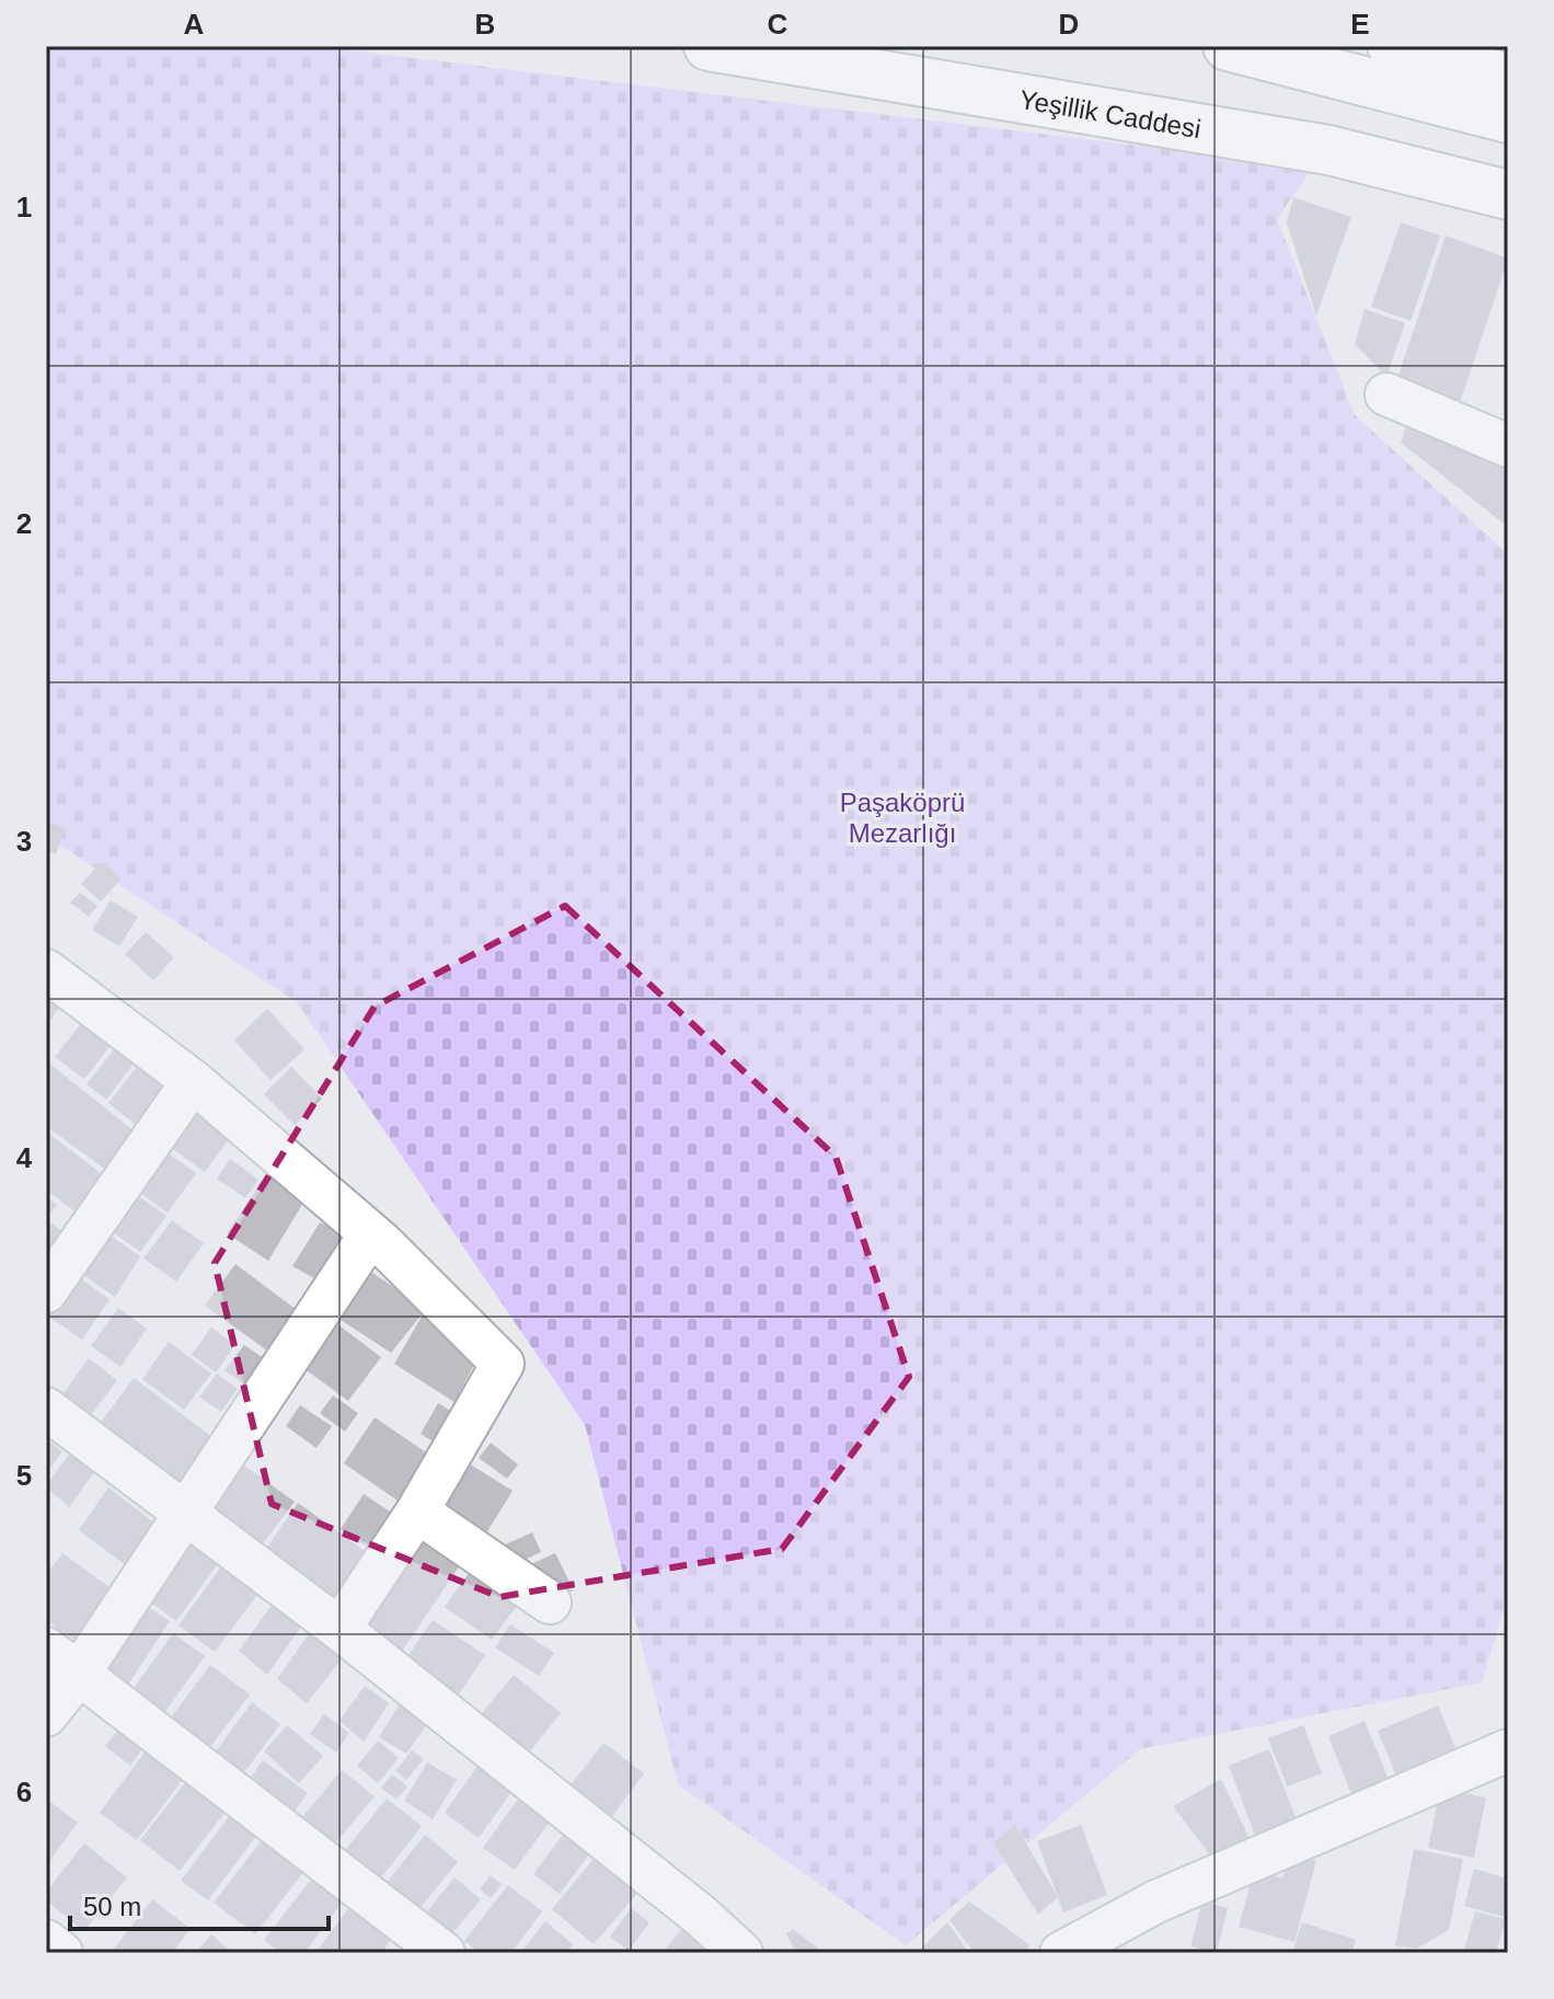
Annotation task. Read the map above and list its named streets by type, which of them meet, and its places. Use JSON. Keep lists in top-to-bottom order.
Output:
{
  "streets": {
    "highway": ["Yeşillik Caddesi"]
  },
  "parks": ["Paşaköprü Mezarlığı"],
  "scale_bar": "50 m",
  "grid": {
    "columns": [
      "A",
      "B",
      "C",
      "D",
      "E"
    ],
    "rows": [
      "1",
      "2",
      "3",
      "4",
      "5",
      "6"
    ]
  }
}
